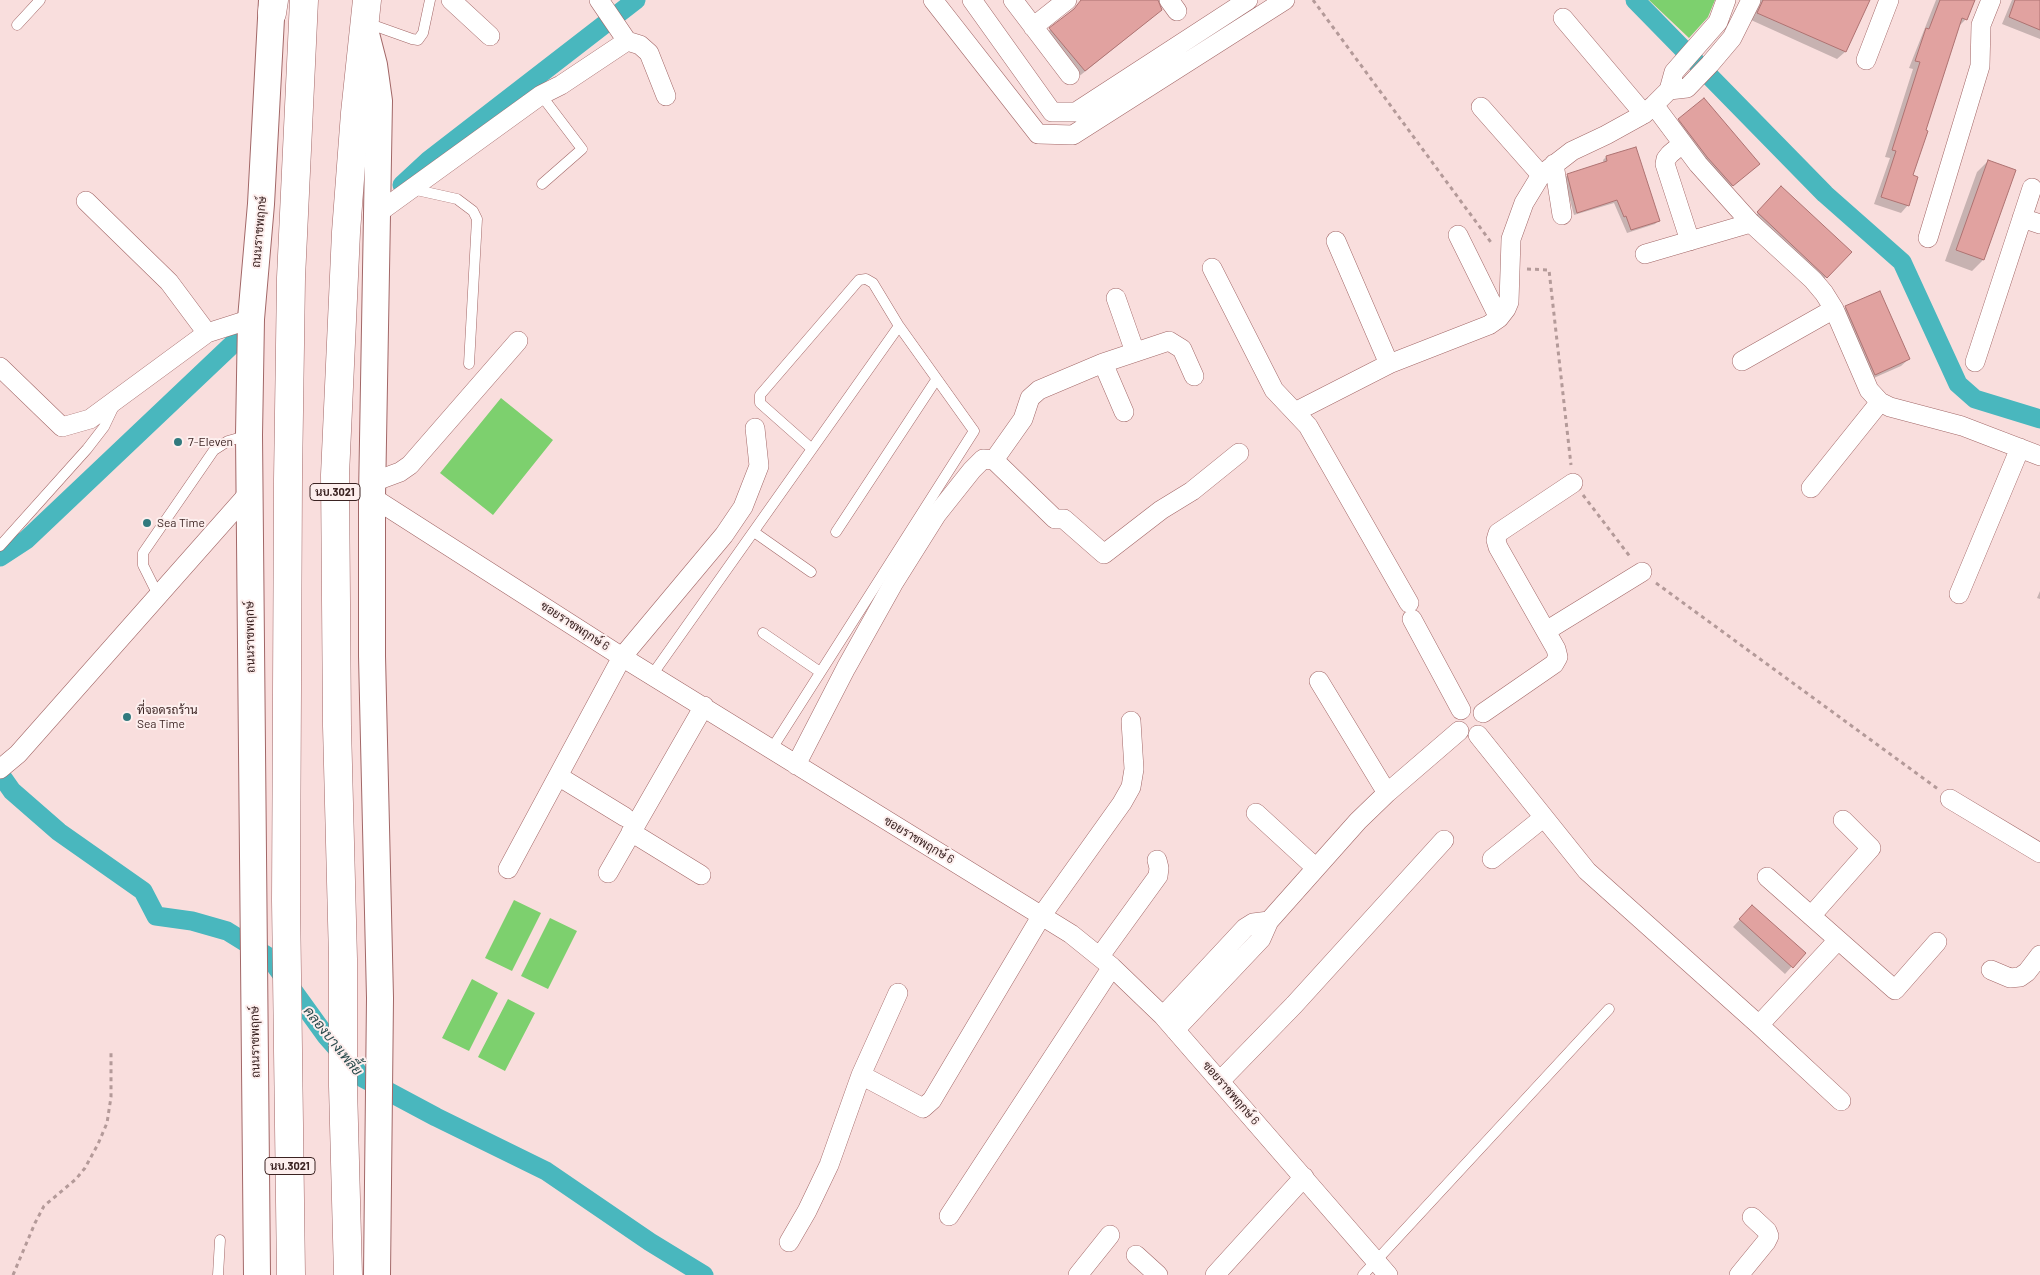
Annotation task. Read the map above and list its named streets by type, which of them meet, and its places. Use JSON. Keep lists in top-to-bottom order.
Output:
{
  "streets": {
    "main road": ["ถนนราชพฤกษ์", "นบ.3021"],
    "street": ["ซอยราชพฤกษ์ 6"]
  },
  "crossings": [
    ["นบ.3021", "ซอยราชพฤกษ์ 6"]
  ],
  "water": ["คลองบางเพลี้ย"],
  "places": ["7-Eleven", "Sea Time", "ที่จอดรถร้าน Sea Time"]
}
